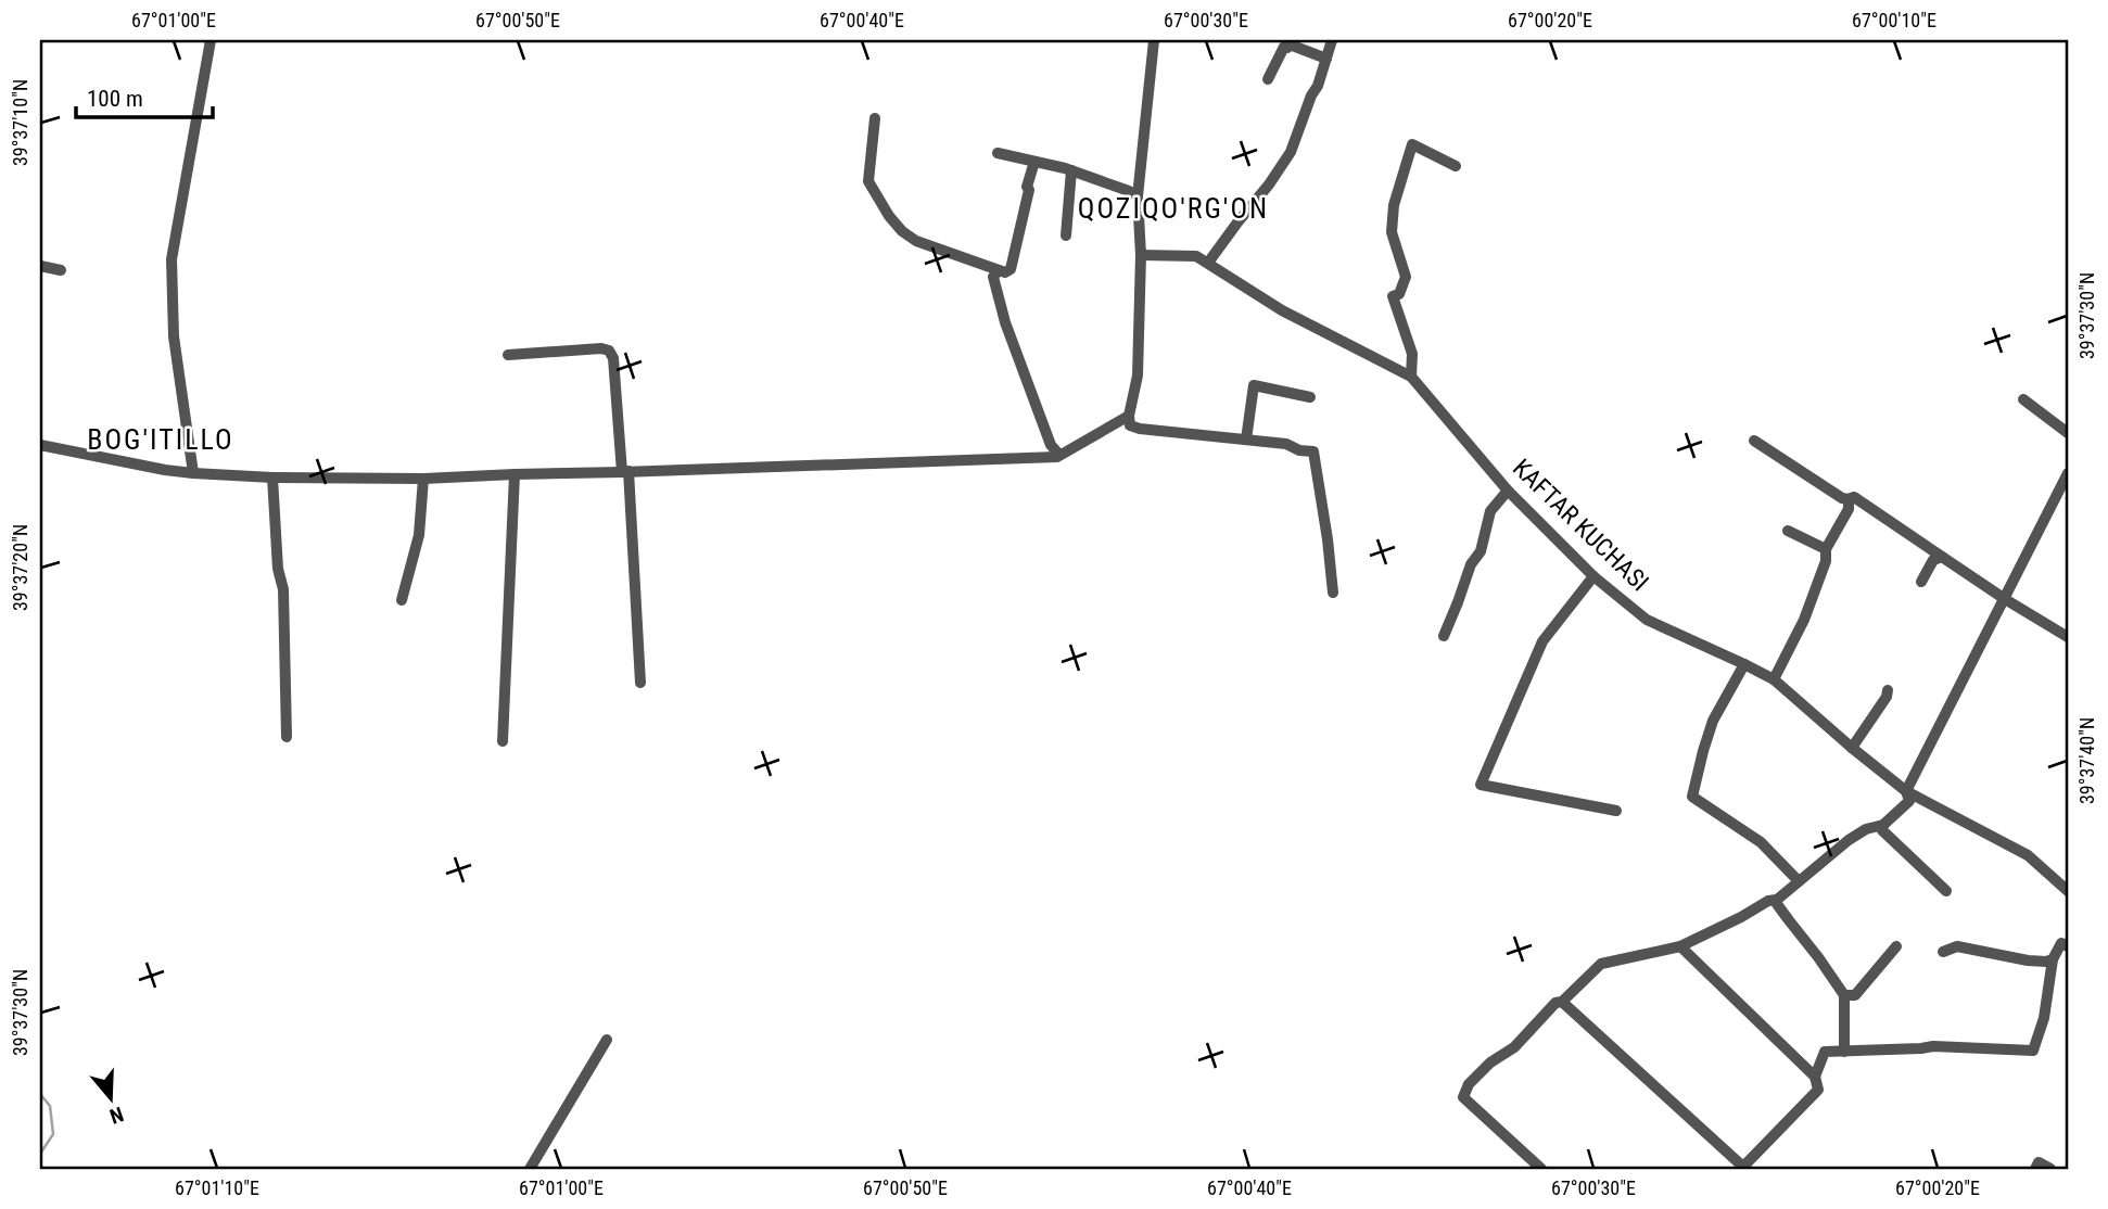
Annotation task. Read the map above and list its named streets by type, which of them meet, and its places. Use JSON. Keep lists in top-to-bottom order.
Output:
{
  "streets": {
    "street": ["KAFTAR KUCHASI"]
  },
  "districts": ["QOZIQO'RG'ON", "BOG'ITILLO"],
  "scale_bar": "100 m",
  "north": "bottom",
  "coordinates": [
    "67°01'00\"E",
    "67°00'50\"E",
    "67°00'40\"E",
    "67°00'30\"E",
    "67°00'20\"E",
    "67°00'10\"E",
    "39°37'10\"N",
    "39°37'30\"N",
    "39°37'20\"N",
    "39°37'40\"N",
    "67°01'10\"E"
  ]
}
